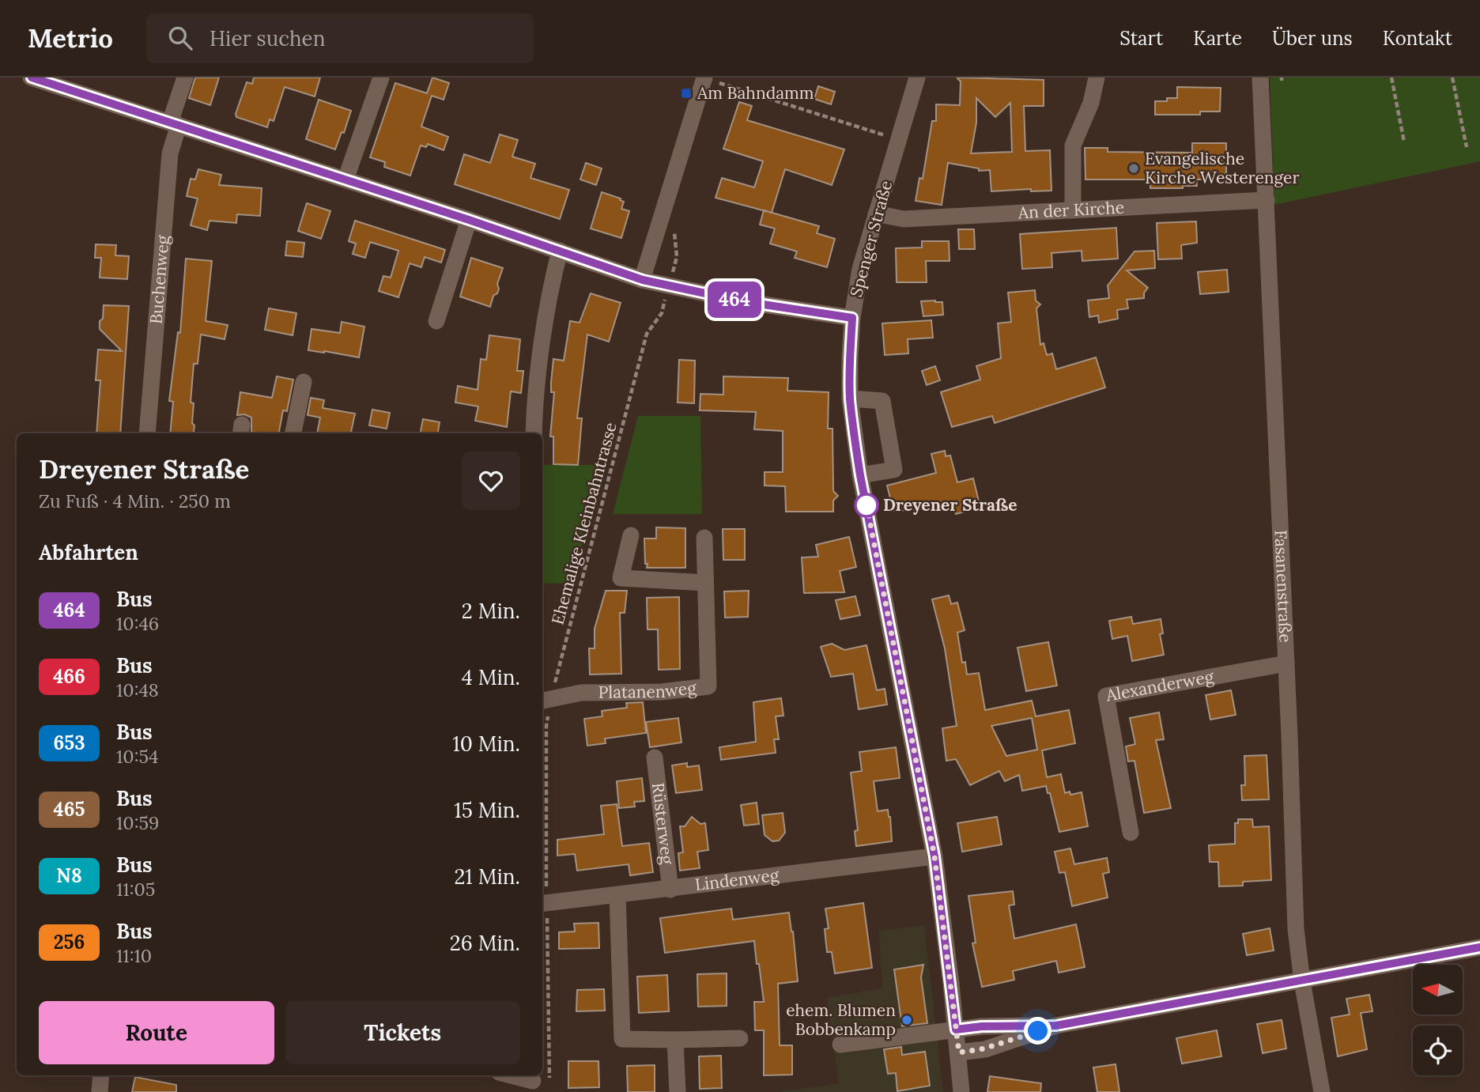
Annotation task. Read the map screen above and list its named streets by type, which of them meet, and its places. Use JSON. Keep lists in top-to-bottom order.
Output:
{
  "streets": {
    "street": [
      "An der Kirche",
      "Spenger Straße",
      "Buchenweg",
      "Fasanenstraße",
      "Alexanderweg",
      "Platanenweg",
      "Rüsterweg",
      "Lindenweg"
    ],
    "path": ["Ehemalige Kleinbahntrasse"]
  },
  "crossings": [
    ["An der Kirche", "Spenger Straße"],
    ["An der Kirche", "Fasanenstraße"],
    ["Spenger Straße", "Lindenweg"],
    ["Ehemalige Kleinbahntrasse", "Platanenweg"],
    ["Ehemalige Kleinbahntrasse", "Lindenweg"],
    ["Fasanenstraße", "Alexanderweg"],
    ["Rüsterweg", "Lindenweg"]
  ],
  "places": {
    "transit": ["Am Bahndamm"],
    "other": ["Evangelische Kirche Westerenger", "Dreyener Straße", "ehem. Blumen Bobbenkamp"]
  },
  "lines": ["bus line 464"],
  "north": "left",
  "page": {
    "header": "Metrio",
    "search": "Hier suchen",
    "nav": [
      "Start",
      "Karte",
      "Über uns",
      "Kontakt"
    ],
    "on_map": "464",
    "heading": [
      ["Dreyener Straße", "Zu Fuß · 4 Min. · 250 m"],
      "Abfahrten"
    ],
    "list": [
      {
        "mark": "464",
        "name": "Bus",
        "note": "10:46",
        "value": "2 Min."
      },
      {
        "mark": "466",
        "name": "Bus",
        "note": "10:48",
        "value": "4 Min."
      },
      {
        "mark": "653",
        "name": "Bus",
        "note": "10:54",
        "value": "10 Min."
      },
      {
        "mark": "465",
        "name": "Bus",
        "note": "10:59",
        "value": "15 Min."
      },
      {
        "mark": "N8",
        "name": "Bus",
        "note": "11:05",
        "value": "21 Min."
      },
      {
        "mark": "256",
        "name": "Bus",
        "note": "11:10",
        "value": "26 Min."
      }
    ],
    "buttons": ["Route", "Tickets"]
  }
}
